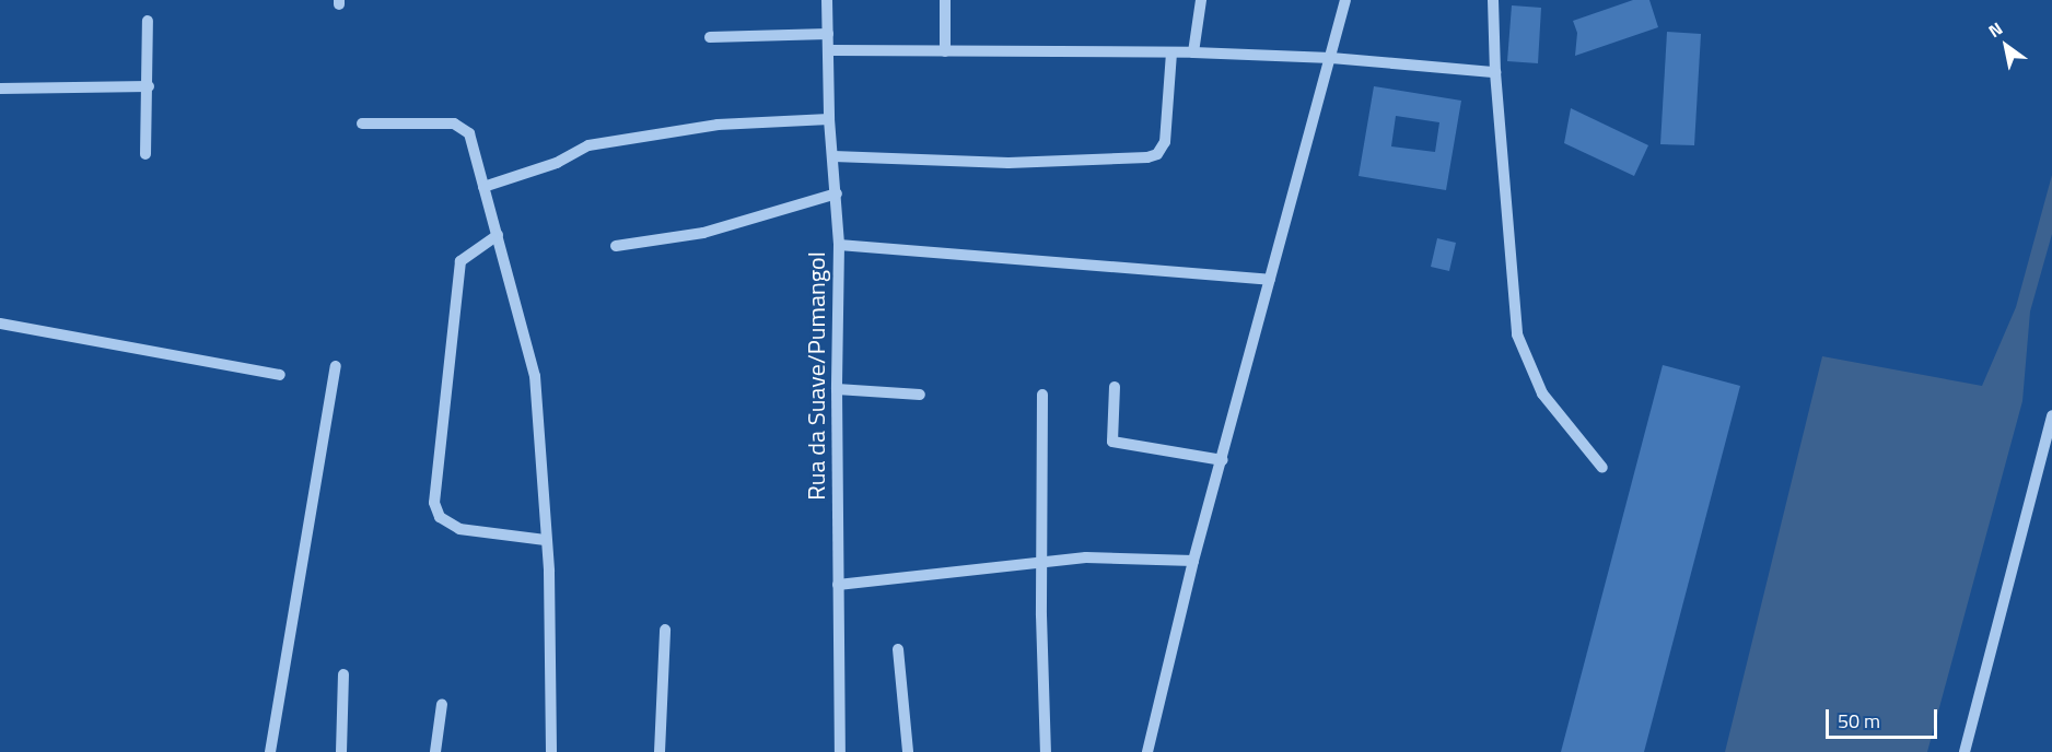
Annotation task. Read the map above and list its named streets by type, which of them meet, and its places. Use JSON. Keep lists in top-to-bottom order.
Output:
{
  "streets": {
    "street": ["Rua da Suave/Pumangol"]
  },
  "scale_bar": "50 m",
  "north": "top left"
}
